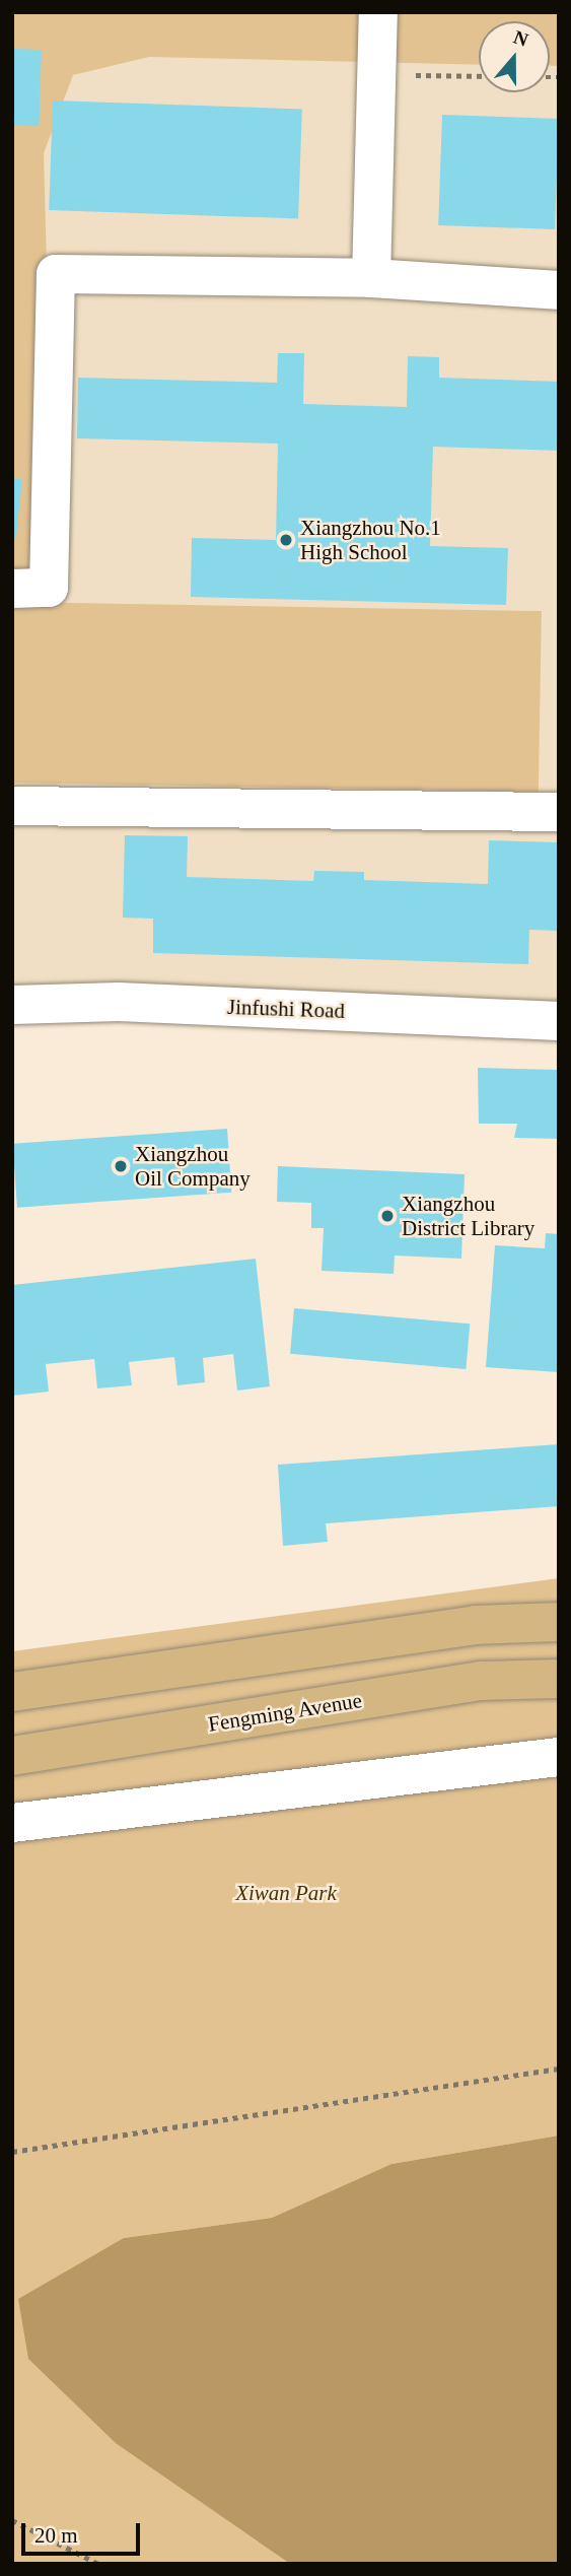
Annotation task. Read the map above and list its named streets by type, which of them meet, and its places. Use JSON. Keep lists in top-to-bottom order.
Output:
{
  "streets": {
    "main road": ["Fengming Avenue"],
    "street": ["Jinfushi Road"]
  },
  "parks": ["Xiwan Park"],
  "places": ["Xiangzhou No.1 High School", "Xiangzhou Oil Company", "Xiangzhou District Library"],
  "scale_bar": "20 m",
  "north": "top"
}
